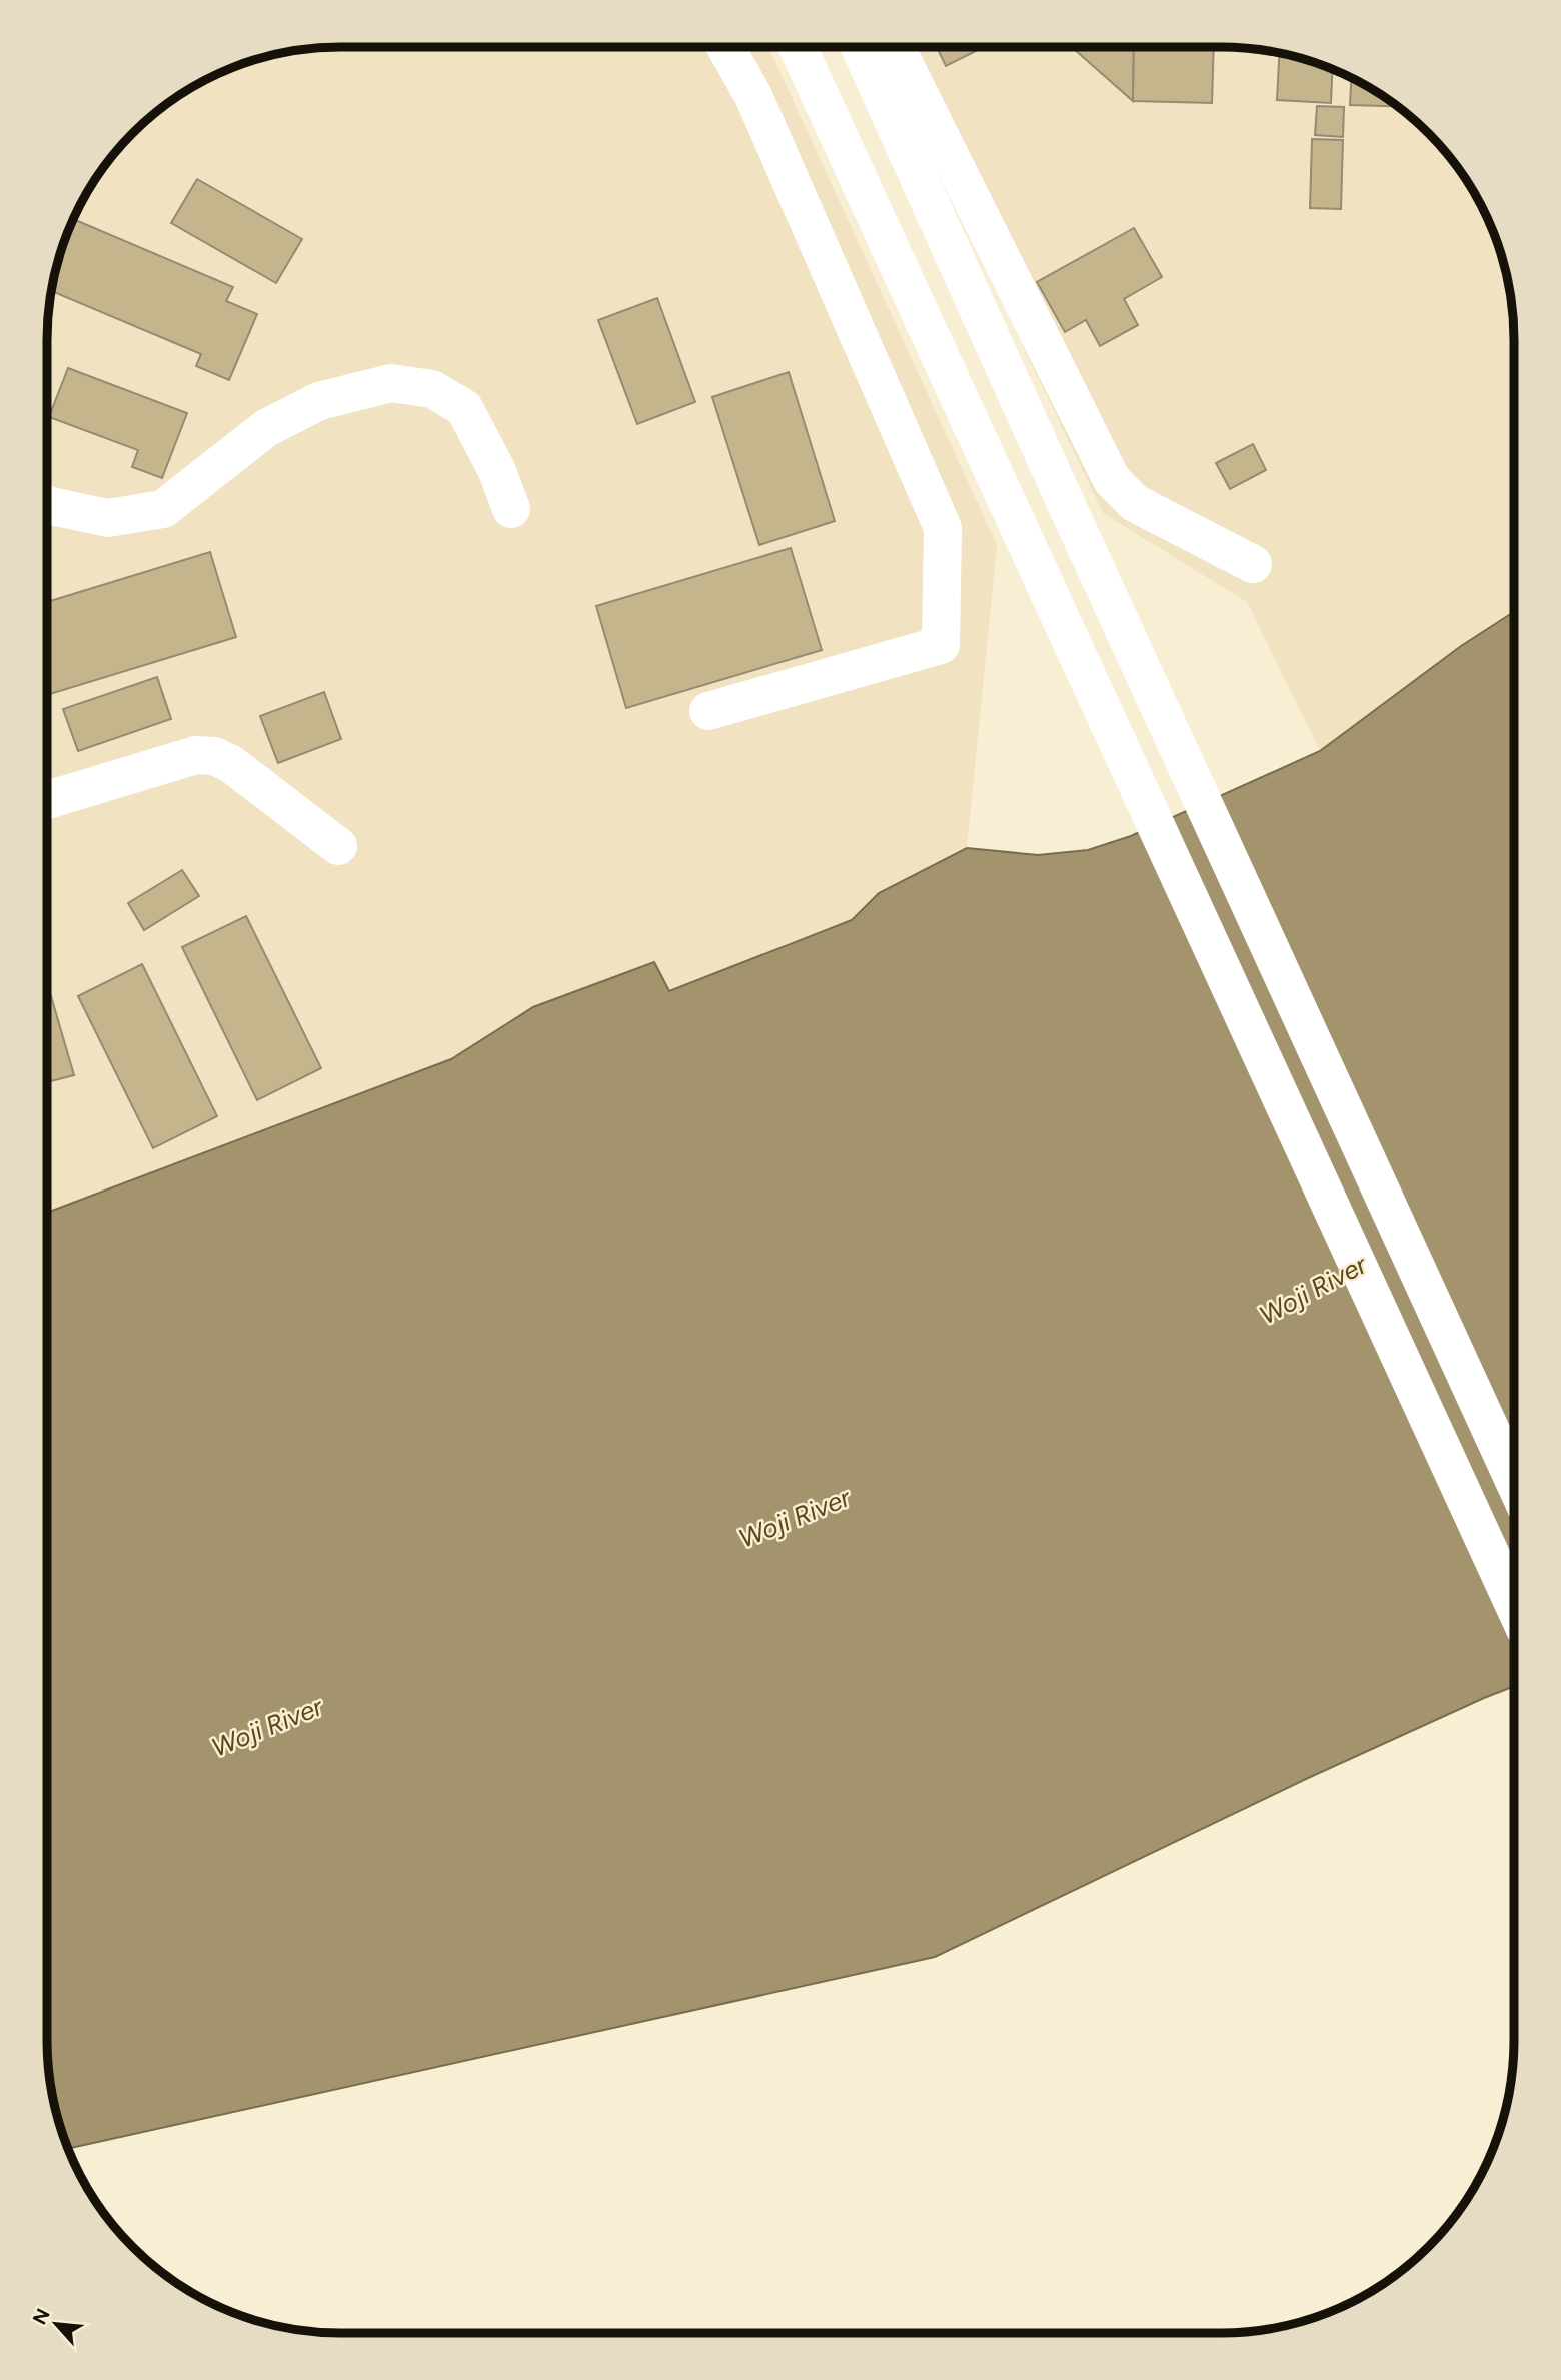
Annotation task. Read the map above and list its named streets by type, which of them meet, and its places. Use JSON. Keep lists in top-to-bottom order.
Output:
{
  "water": ["Woji River"],
  "north": "top left"
}
